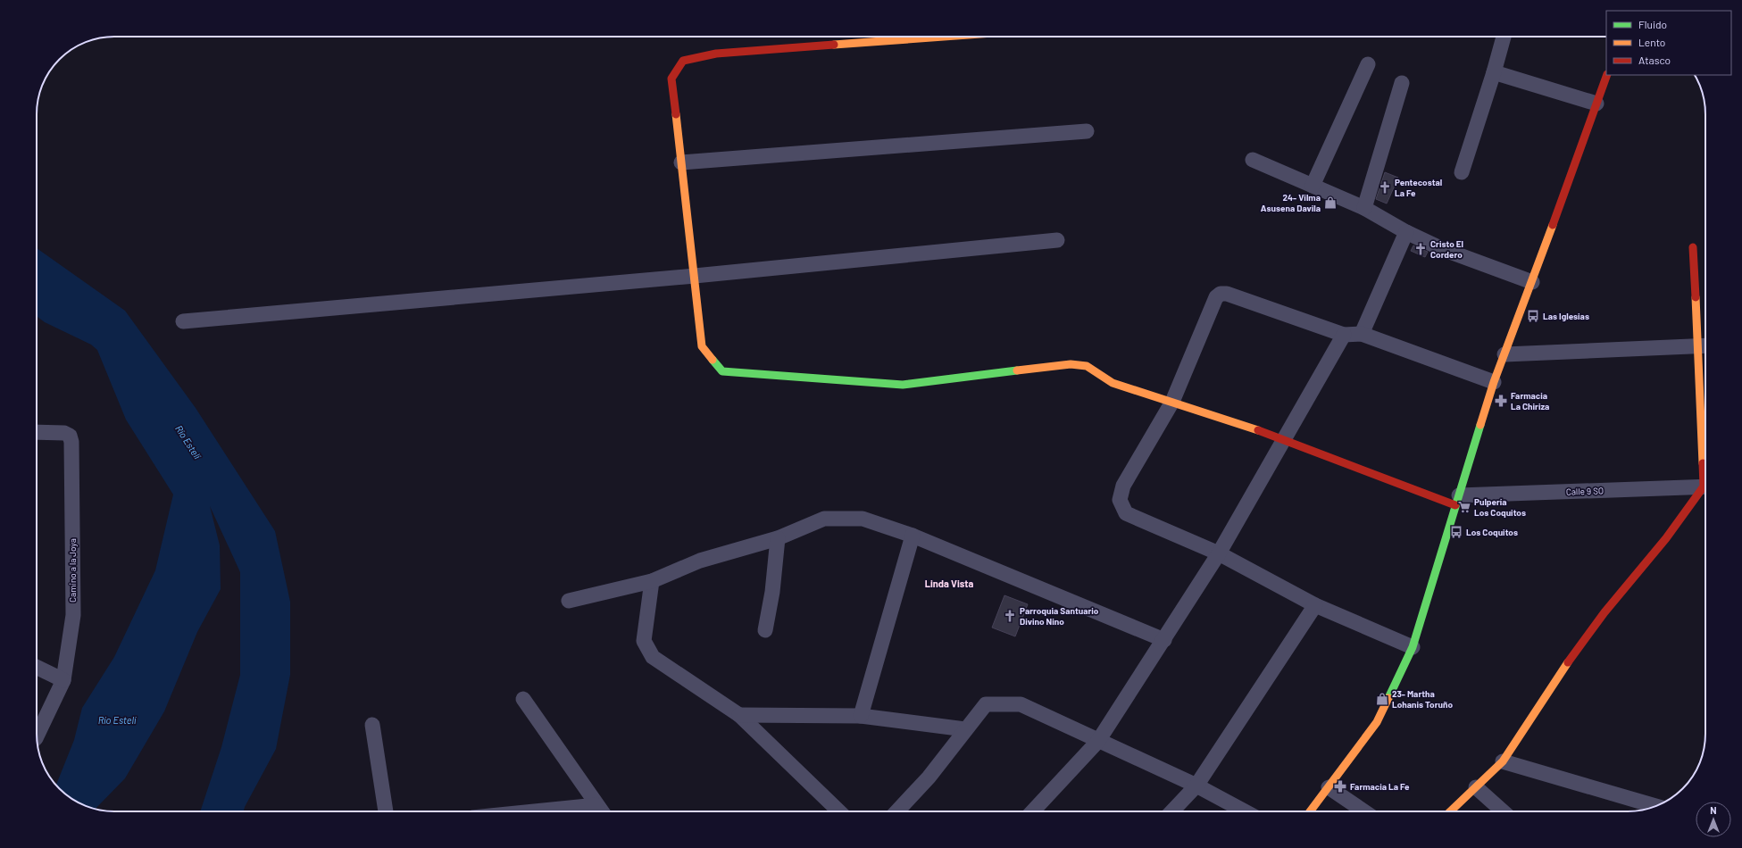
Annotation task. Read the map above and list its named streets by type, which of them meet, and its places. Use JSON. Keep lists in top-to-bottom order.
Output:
{
  "streets": {
    "street": ["Calle 9 SO", "Camino a la Joya"]
  },
  "districts": ["Linda Vista"],
  "water": ["Río Estelí"],
  "places": {
    "church": ["Pentecostal La Fe", "Cristo El Cordero", "Parroquia Santuario Divino Nino"],
    "shop": ["24- Vilma Asusena Davila", "23- Martha Lohanis Toruño"],
    "bus stop": ["Las Iglesias", "Los Coquitos"],
    "pharmacy": ["Farmacia La Chiriza", "Farmacia La Fe"],
    "supermarket": ["Pulpería Los Coquitos"]
  },
  "legend": ["Fluido", "Lento", "Atasco"],
  "north": "top"
}
